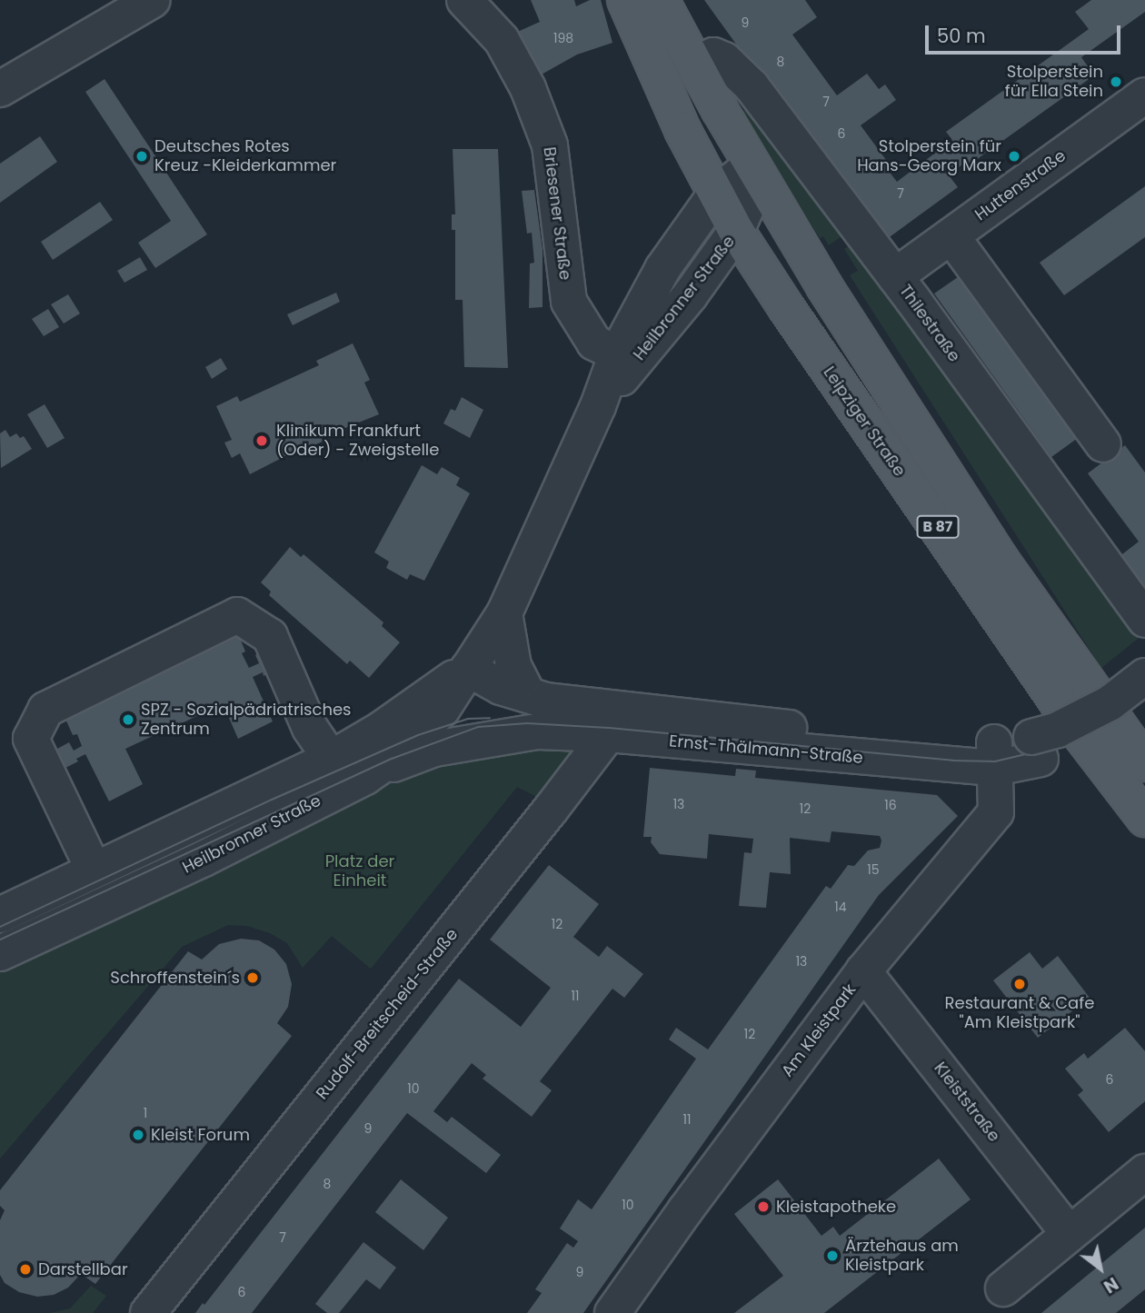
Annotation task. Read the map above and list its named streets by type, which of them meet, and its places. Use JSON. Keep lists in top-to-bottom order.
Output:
{
  "streets": {
    "main road": ["Leipziger Straße", "B 87"],
    "street": [
      "Huttenstraße",
      "Briesener Straße",
      "Heilbronner Straße",
      "Thilestraße",
      "Ernst-Thälmann-Straße",
      "Rudolf-Breitscheid-Straße",
      "Am Kleistpark",
      "Kleiststraße"
    ]
  },
  "crossings": [
    ["Huttenstraße", "Thilestraße"],
    ["Briesener Straße", "Heilbronner Straße"],
    ["Heilbronner Straße", "Leipziger Straße"],
    ["Heilbronner Straße", "B 87"],
    ["Heilbronner Straße", "Ernst-Thälmann-Straße"],
    ["Thilestraße", "B 87"],
    ["Ernst-Thälmann-Straße", "Rudolf-Breitscheid-Straße"],
    ["Ernst-Thälmann-Straße", "Am Kleistpark"],
    ["Am Kleistpark", "Kleiststraße"]
  ],
  "parks": ["Platz der Einheit"],
  "places": [
    "Stolperstein für Ella Stein",
    "Deutsches Rotes Kreuz -Kleiderkammer",
    "Stolperstein für Hans-Georg Marx",
    "Klinikum Frankfurt (Oder) - Zweigstelle",
    "SPZ - Sozialpädriatrisches Zentrum",
    "Schroffenstein´s",
    "Restaurant & Cafe \"Am Kleistpark\"",
    "Kleist Forum",
    "Kleistapotheke",
    "Ärztehaus am Kleistpark",
    "Darstellbar"
  ],
  "house_numbers": [
    "9",
    "198",
    "8",
    "7",
    "6",
    "7",
    "13",
    "16",
    "12",
    "15",
    "14",
    "12",
    "13",
    "11",
    "12",
    "6",
    "10",
    "1",
    "11",
    "9",
    "8",
    "10",
    "7",
    "9",
    "6"
  ],
  "scale_bar": "50 m",
  "north": "bottom right"
}
